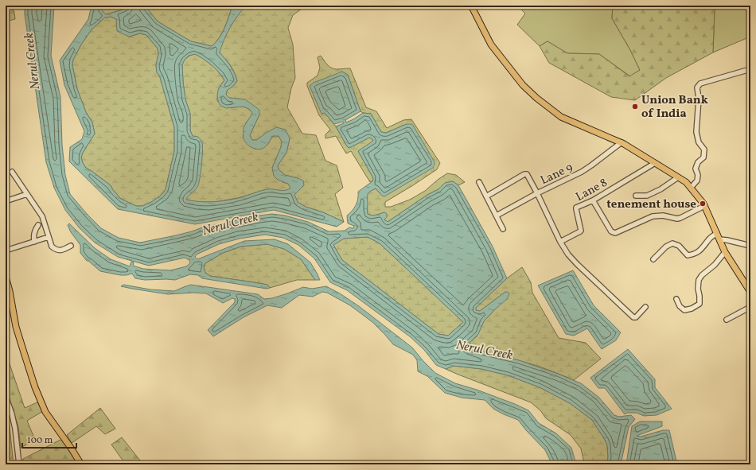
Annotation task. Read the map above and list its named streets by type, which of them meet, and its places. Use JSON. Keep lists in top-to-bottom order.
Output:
{
  "streets": {
    "street": ["Lane 9", "Lane 8"]
  },
  "water": ["Nerul Creek"],
  "places": ["Union Bank of India", "tenement house"],
  "scale_bar": "100 m"
}
